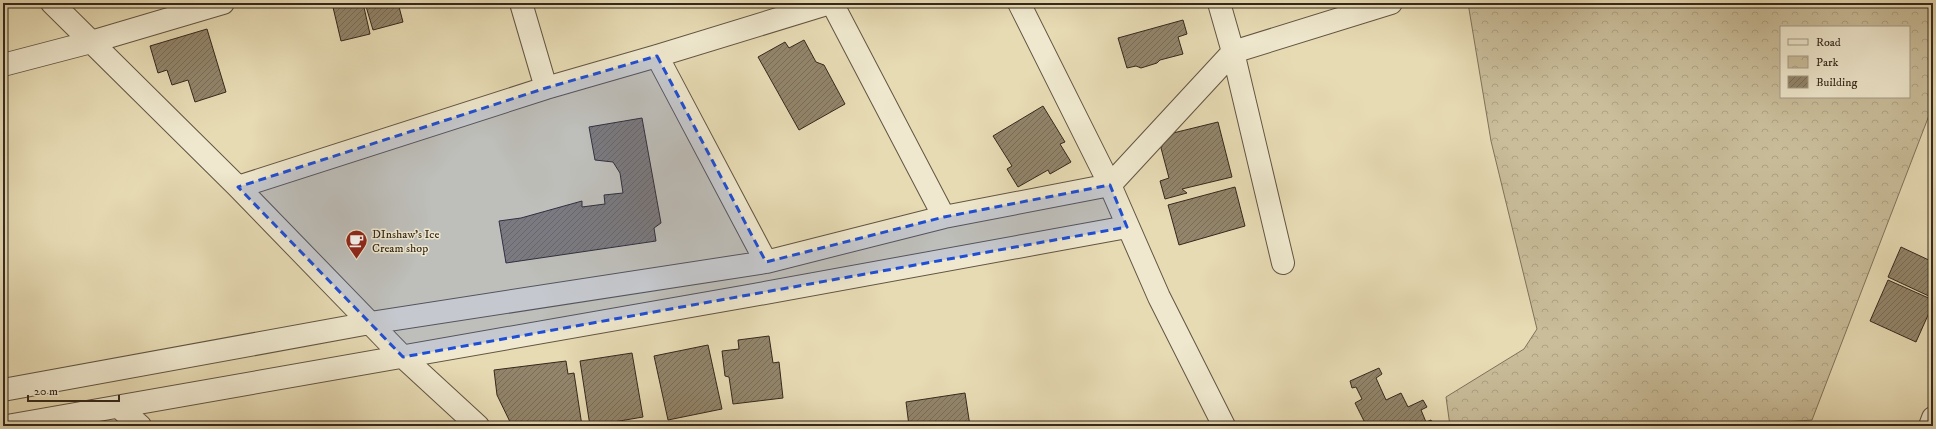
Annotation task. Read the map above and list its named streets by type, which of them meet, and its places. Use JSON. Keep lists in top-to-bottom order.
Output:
{
  "places": {
    "cafe": ["DInshaw's Ice Cream shop"]
  },
  "legend": ["Road", "Park", "Building"],
  "scale_bar": "20 m"
}
